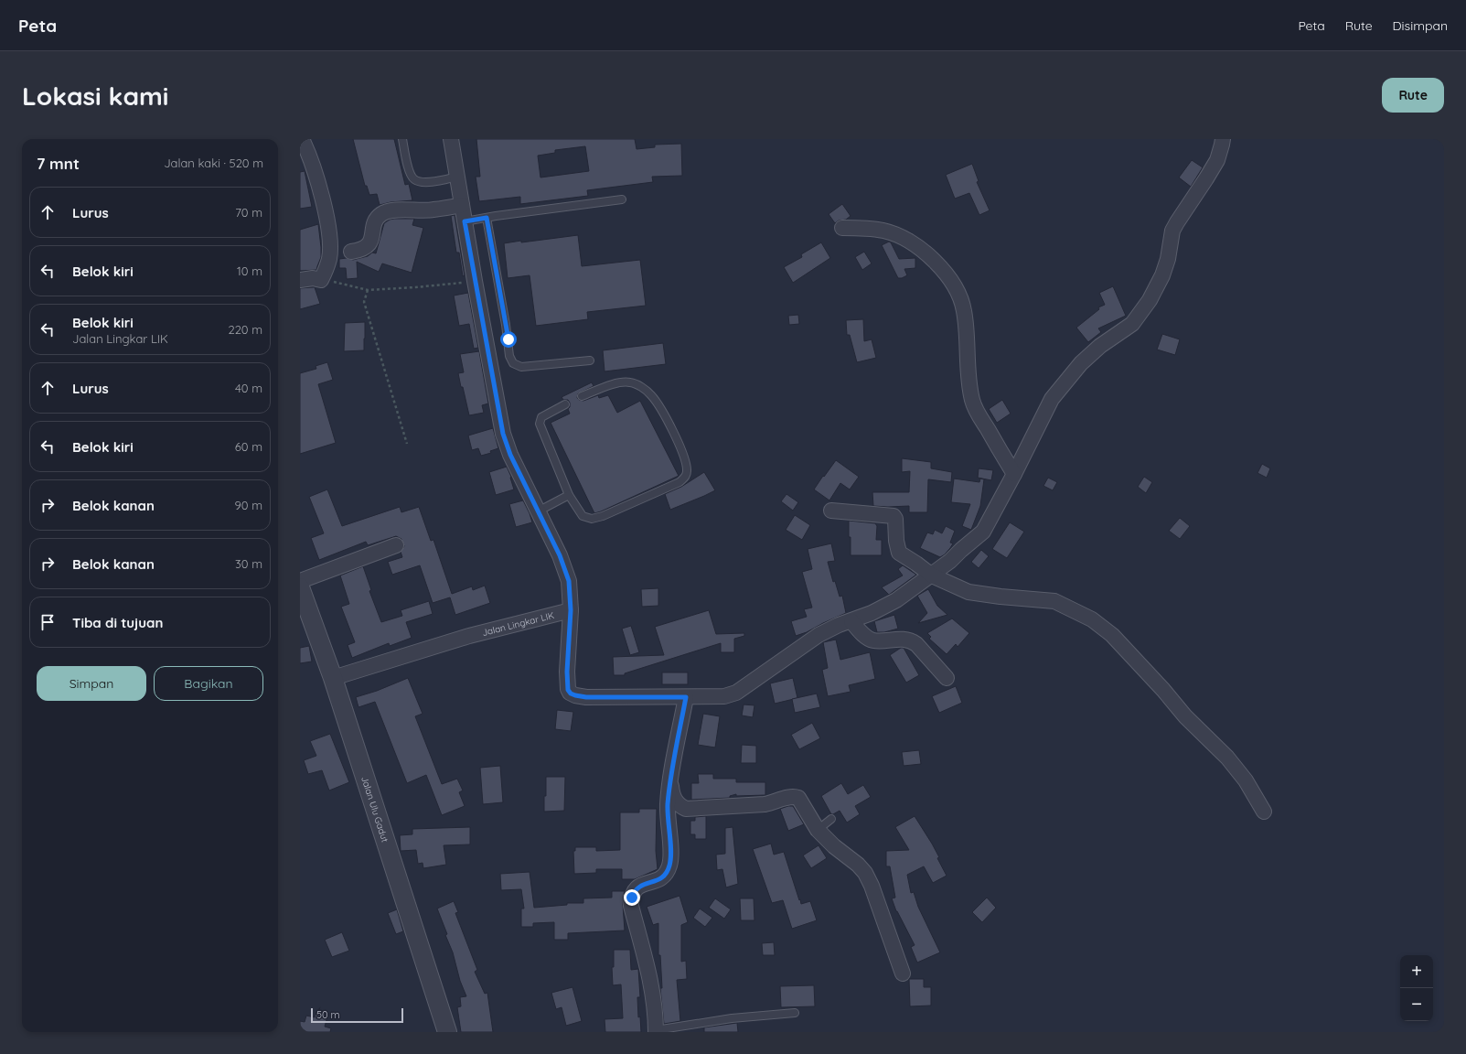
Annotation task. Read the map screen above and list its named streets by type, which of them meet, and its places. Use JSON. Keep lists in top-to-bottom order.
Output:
{
  "streets": {
    "street": ["Jalan Lingkar LIK", "Jalan Ulu Gadut"]
  },
  "crossings": [
    ["Jalan Lingkar LIK", "Jalan Ulu Gadut"]
  ],
  "scale_bar": "50 m",
  "page": {
    "header": "Peta",
    "nav": ["Peta", "Rute", "Disimpan"],
    "buttons": [
      "Rute",
      ["Simpan", "Bagikan"]
    ],
    "title": "Lokasi kami",
    "heading": ["7 mnt", "Jalan kaki · 520 m"],
    "list": [
      ["Lurus", "70 m"],
      ["Belok kiri", "10 m"],
      ["Belok kiri", "Jalan Lingkar LIK", "220 m"],
      ["Lurus", "40 m"],
      ["Belok kiri", "60 m"],
      ["Belok kanan", "90 m"],
      ["Belok kanan", "30 m"],
      "Tiba di tujuan"
    ],
    "map_buttons": ["+", "−"],
    "scale": "50 m"
  }
}
